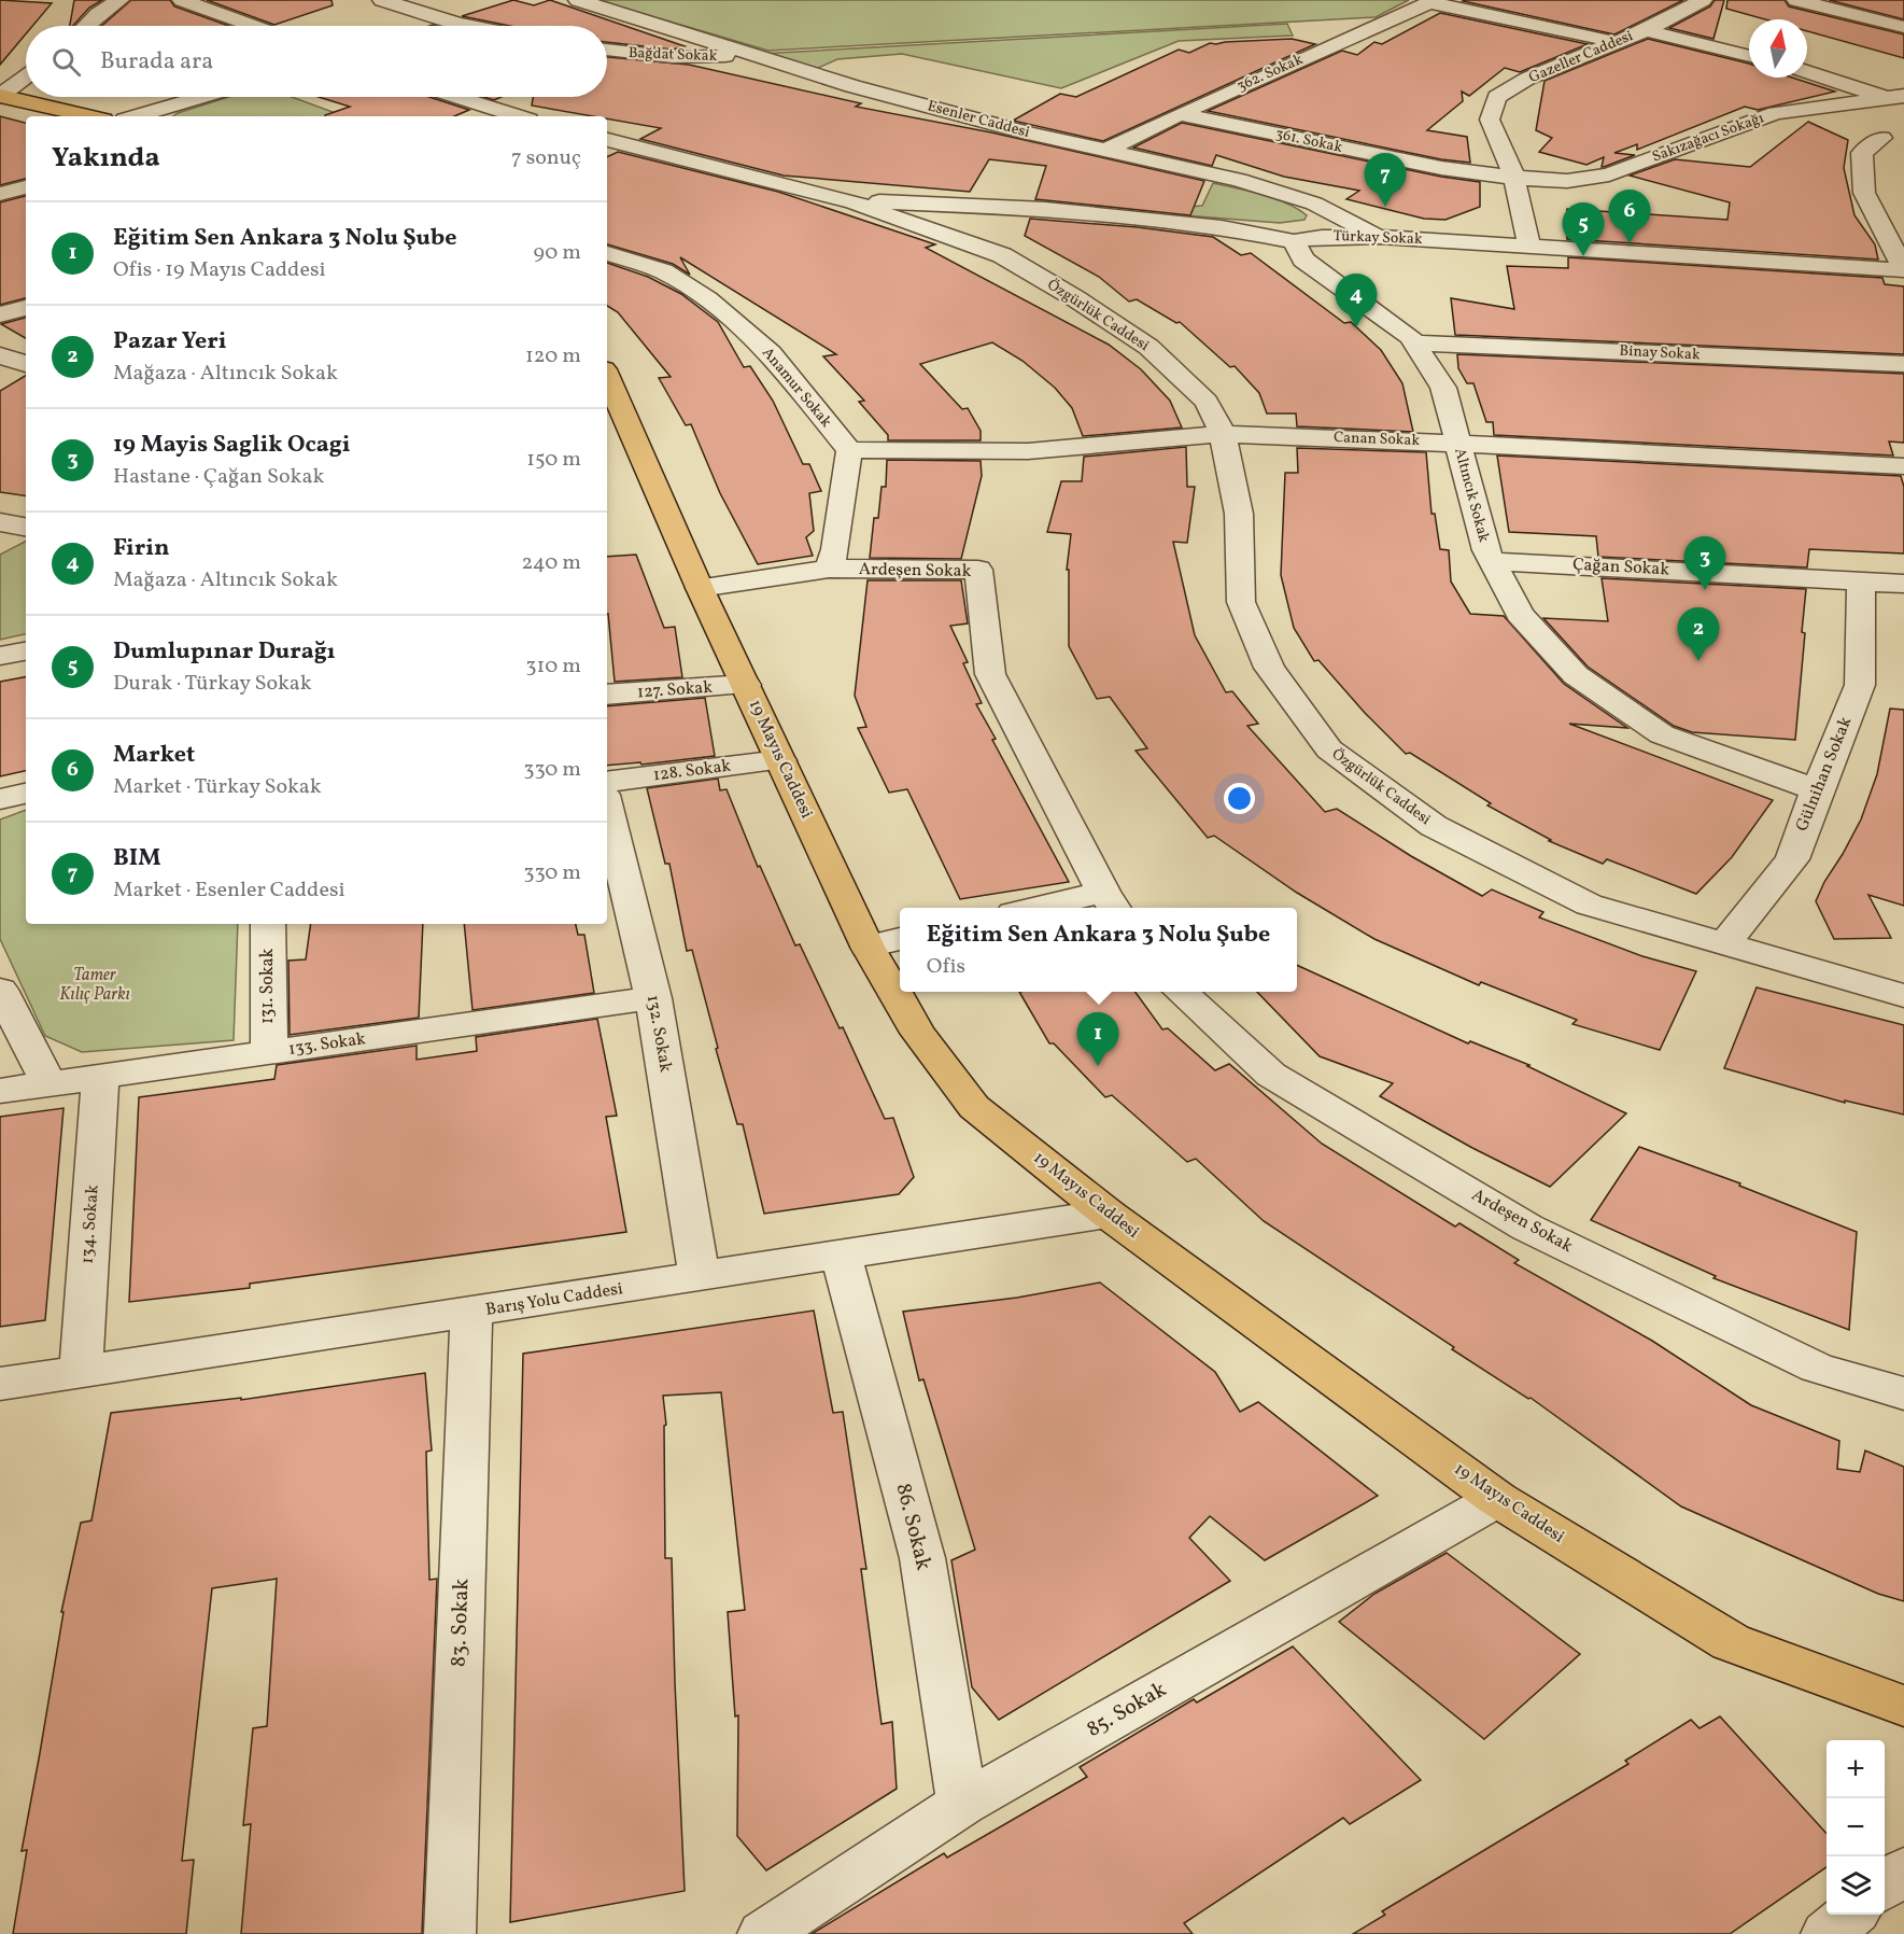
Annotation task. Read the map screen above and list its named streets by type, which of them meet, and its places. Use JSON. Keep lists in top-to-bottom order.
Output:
{
  "streets": {
    "main road": ["19 Mayıs Caddesi"],
    "street": [
      "Bağdat Sokak",
      "Gazeller Caddesi",
      "362. Sokak",
      "Esenler Caddesi",
      "Sakızağacı Sokağı",
      "361. Sokak",
      "Türkay Sokak",
      "Özgürlük Caddesi",
      "Binay Sokak",
      "Anamur Sokak",
      "Canan Sokak",
      "Altıncık Sokak",
      "Çağan Sokak",
      "Ardeşen Sokak",
      "127. Sokak",
      "128. Sokak",
      "Gülnihan Sokak",
      "131. Sokak",
      "132. Sokak",
      "133. Sokak",
      "134. Sokak",
      "Barış Yolu Caddesi",
      "86. Sokak",
      "83. Sokak",
      "85. Sokak"
    ]
  },
  "crossings": [
    ["Bağdat Sokak", "Esenler Caddesi"],
    ["Gazeller Caddesi", "Sakızağacı Sokağı"],
    ["Gazeller Caddesi", "361. Sokak"],
    ["Gazeller Caddesi", "Türkay Sokak"],
    ["362. Sokak", "Esenler Caddesi"],
    ["362. Sokak", "361. Sokak"],
    ["Esenler Caddesi", "Türkay Sokak"],
    ["Sakızağacı Sokağı", "361. Sokak"],
    ["Türkay Sokak", "Özgürlük Caddesi"],
    ["Türkay Sokak", "Altıncık Sokak"],
    ["Özgürlük Caddesi", "Canan Sokak"],
    ["Özgürlük Caddesi", "Gülnihan Sokak"],
    ["Binay Sokak", "Altıncık Sokak"],
    ["Anamur Sokak", "Canan Sokak"],
    ["Canan Sokak", "Altıncık Sokak"],
    ["Altıncık Sokak", "Çağan Sokak"],
    ["Altıncık Sokak", "Gülnihan Sokak"],
    ["Çağan Sokak", "Gülnihan Sokak"],
    ["Ardeşen Sokak", "19 Mayıs Caddesi"],
    ["127. Sokak", "19 Mayıs Caddesi"],
    ["19 Mayıs Caddesi", "128. Sokak"],
    ["19 Mayıs Caddesi", "Barış Yolu Caddesi"],
    ["19 Mayıs Caddesi", "85. Sokak"],
    ["131. Sokak", "133. Sokak"],
    ["132. Sokak", "133. Sokak"],
    ["132. Sokak", "Barış Yolu Caddesi"],
    ["133. Sokak", "134. Sokak"],
    ["134. Sokak", "Barış Yolu Caddesi"],
    ["Barış Yolu Caddesi", "86. Sokak"],
    ["Barış Yolu Caddesi", "83. Sokak"],
    ["86. Sokak", "85. Sokak"]
  ],
  "parks": ["Tamer Kılıç Parkı"],
  "north": "top",
  "page": {
    "search": "Burada ara",
    "heading": ["Yakında", "7 sonuç"],
    "pins": [
      "7",
      "6",
      "5",
      "4",
      "3",
      "2",
      "1"
    ],
    "list": [
      {
        "mark": "1",
        "name": "Eğitim Sen Ankara 3 Nolu Şube",
        "note": "Ofis · 19 Mayıs Caddesi",
        "value": "90 m"
      },
      {
        "mark": "2",
        "name": "Pazar Yeri",
        "note": "Mağaza · Altıncık Sokak",
        "value": "120 m"
      },
      {
        "mark": "3",
        "name": "19 Mayis Saglik Ocagi",
        "note": "Hastane · Çağan Sokak",
        "value": "150 m"
      },
      {
        "mark": "4",
        "name": "Firin",
        "note": "Mağaza · Altıncık Sokak",
        "value": "240 m"
      },
      {
        "mark": "5",
        "name": "Dumlupınar Durağı",
        "note": "Durak · Türkay Sokak",
        "value": "310 m"
      },
      {
        "mark": "6",
        "name": "Market",
        "note": "Market · Türkay Sokak",
        "value": "330 m"
      },
      {
        "mark": "7",
        "name": "BIM",
        "note": "Market · Esenler Caddesi",
        "value": "330 m"
      }
    ],
    "popup": ["Eğitim Sen Ankara 3 Nolu Şube", "Ofis"],
    "map_buttons": ["+", "−"]
  }
}
